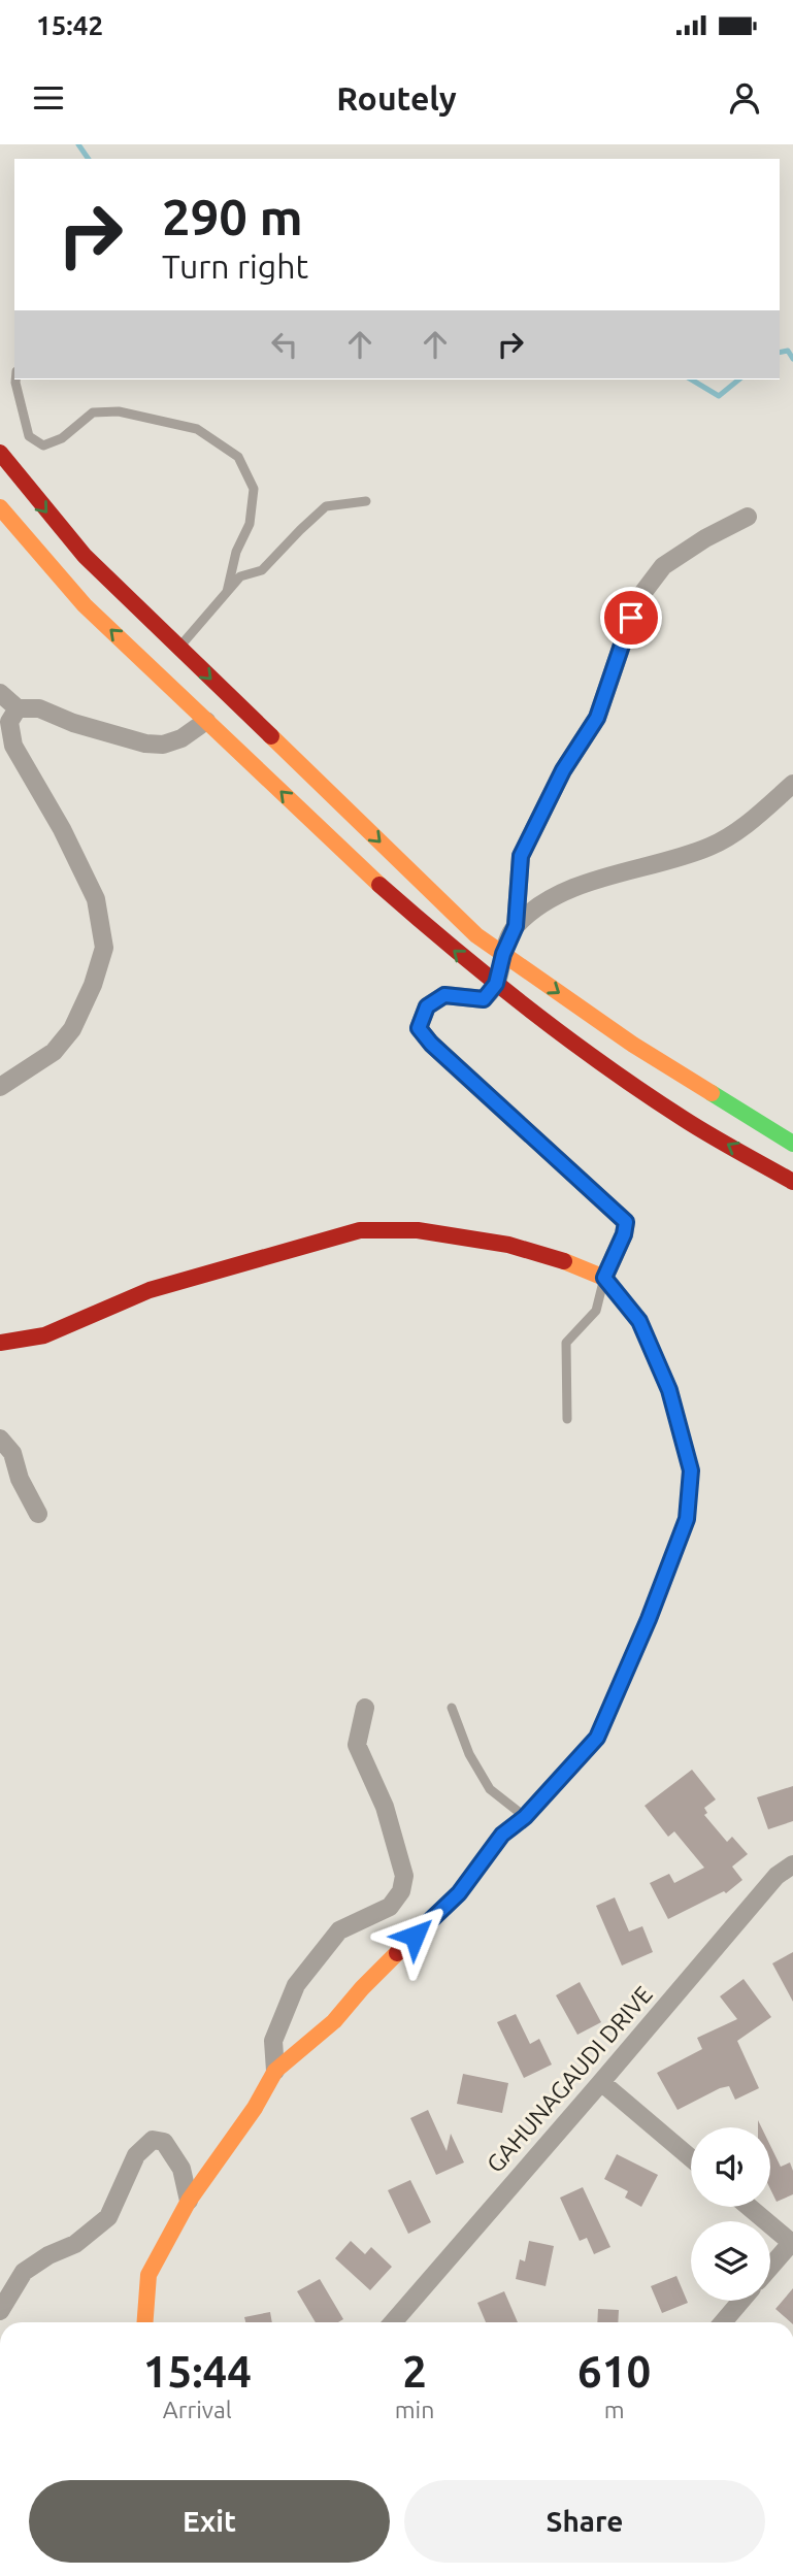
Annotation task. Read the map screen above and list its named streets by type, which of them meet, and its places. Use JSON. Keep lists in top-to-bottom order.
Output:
{
  "streets": {
    "street": ["GAHUNAGAUDI DRIVE"]
  },
  "page": {
    "status": "15:42",
    "header": "Routely",
    "turn": ["290 m", "Turn right"],
    "eta": [
      "15:44",
      "Arrival",
      "2",
      "min",
      "610",
      "m"
    ],
    "buttons": ["Exit", "Share"]
  }
}
